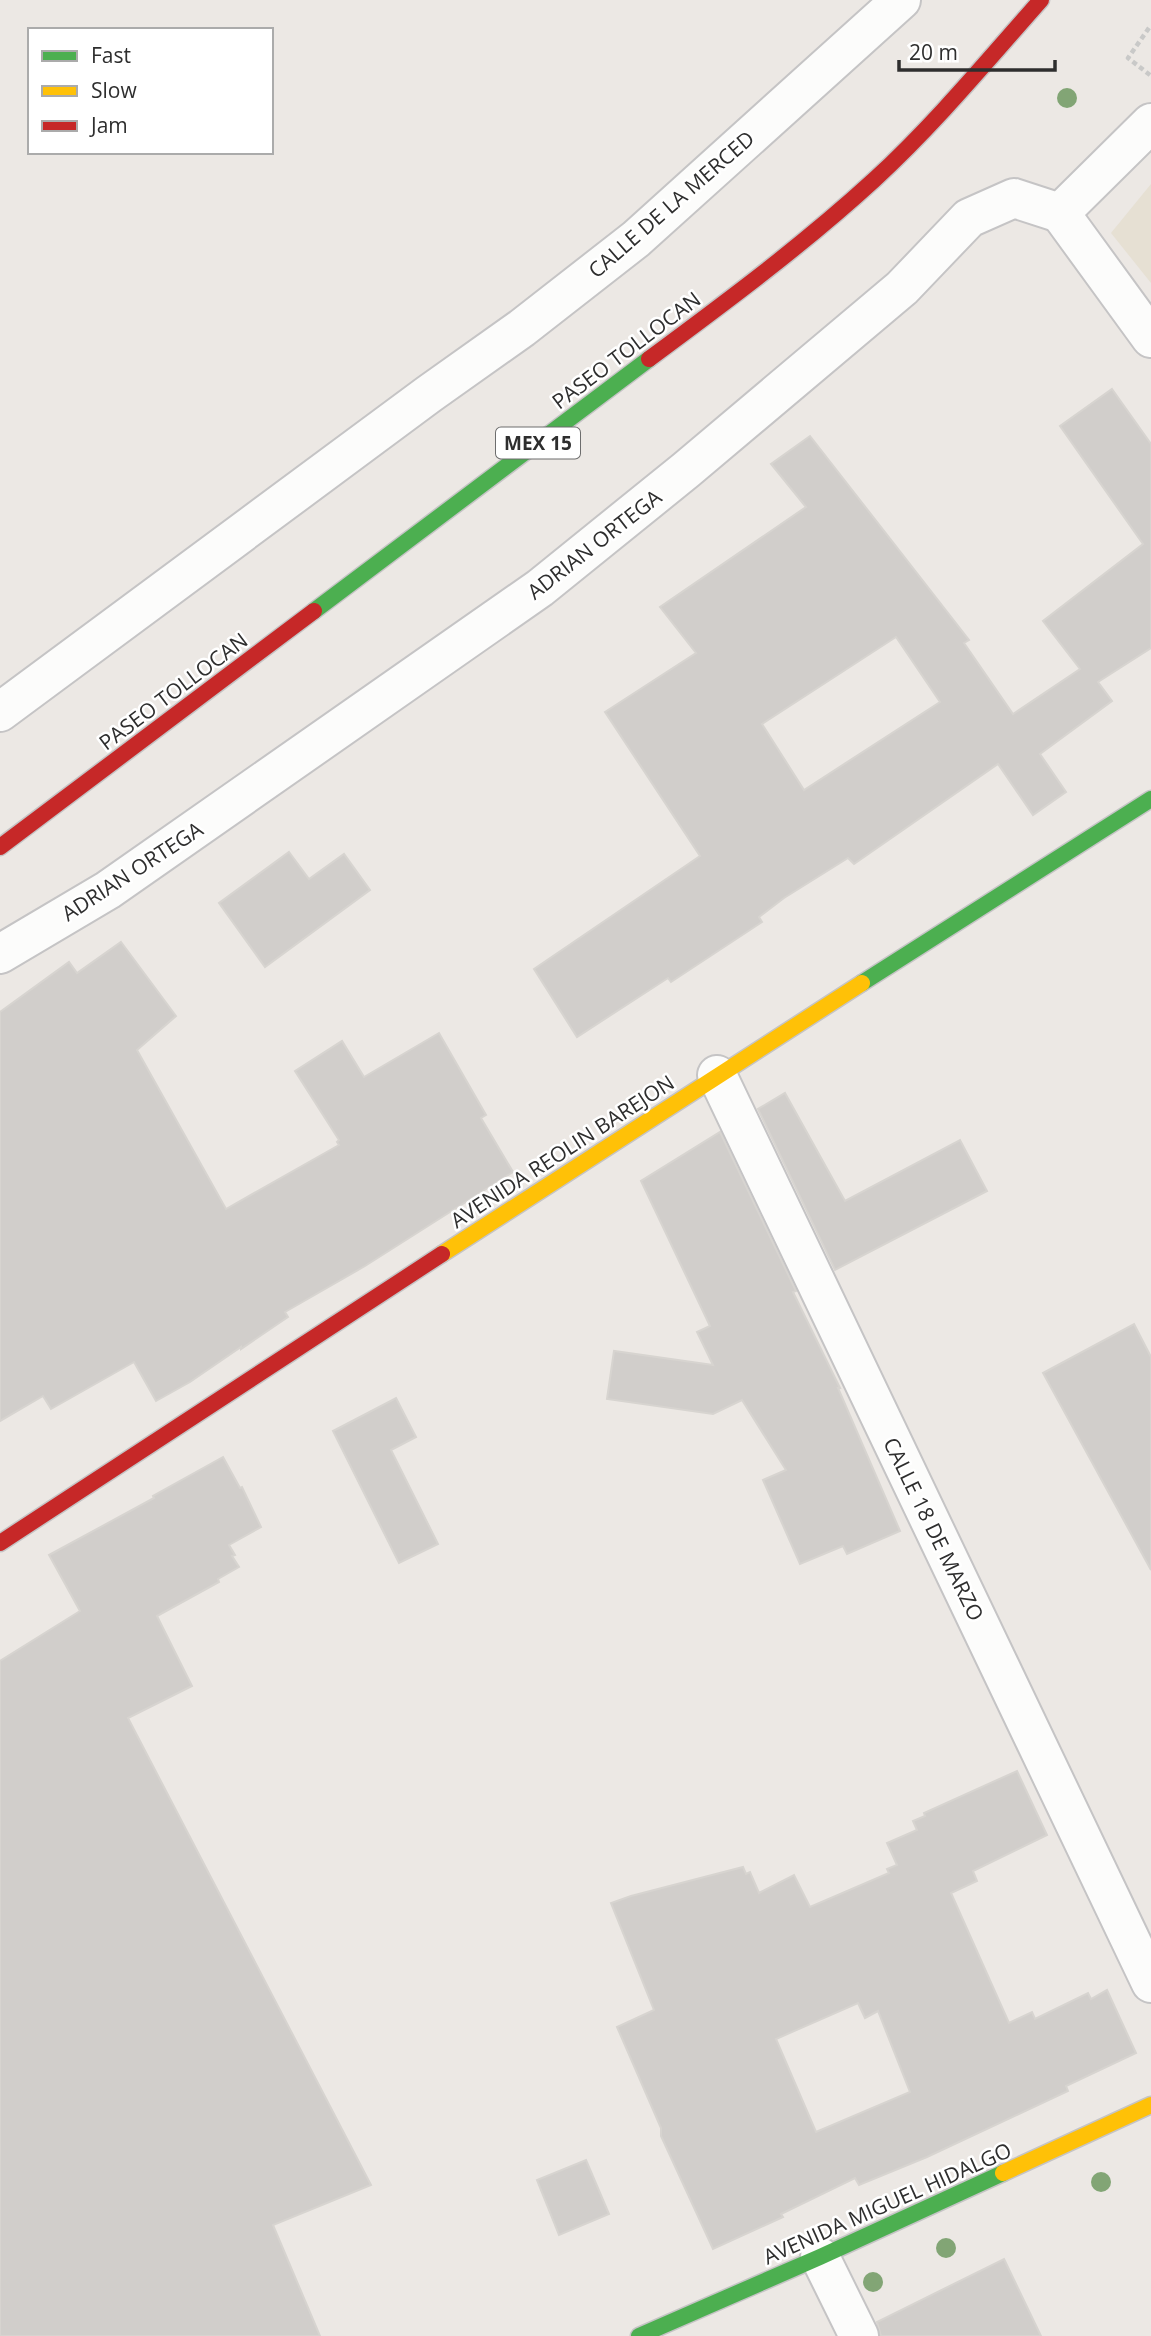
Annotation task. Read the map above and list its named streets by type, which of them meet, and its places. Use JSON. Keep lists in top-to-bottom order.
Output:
{
  "streets": {
    "main road": [
      "PASEO TOLLOCAN",
      "MEX 15",
      "AVENIDA REOLIN BAREJON",
      "AVENIDA MIGUEL HIDALGO"
    ],
    "street": ["CALLE DE LA MERCED", "ADRIAN ORTEGA", "CALLE 18 DE MARZO"]
  },
  "crossings": [
    ["AVENIDA REOLIN BAREJON", "CALLE 18 DE MARZO"]
  ],
  "legend": ["Fast", "Slow", "Jam"],
  "scale_bar": "20 m"
}
